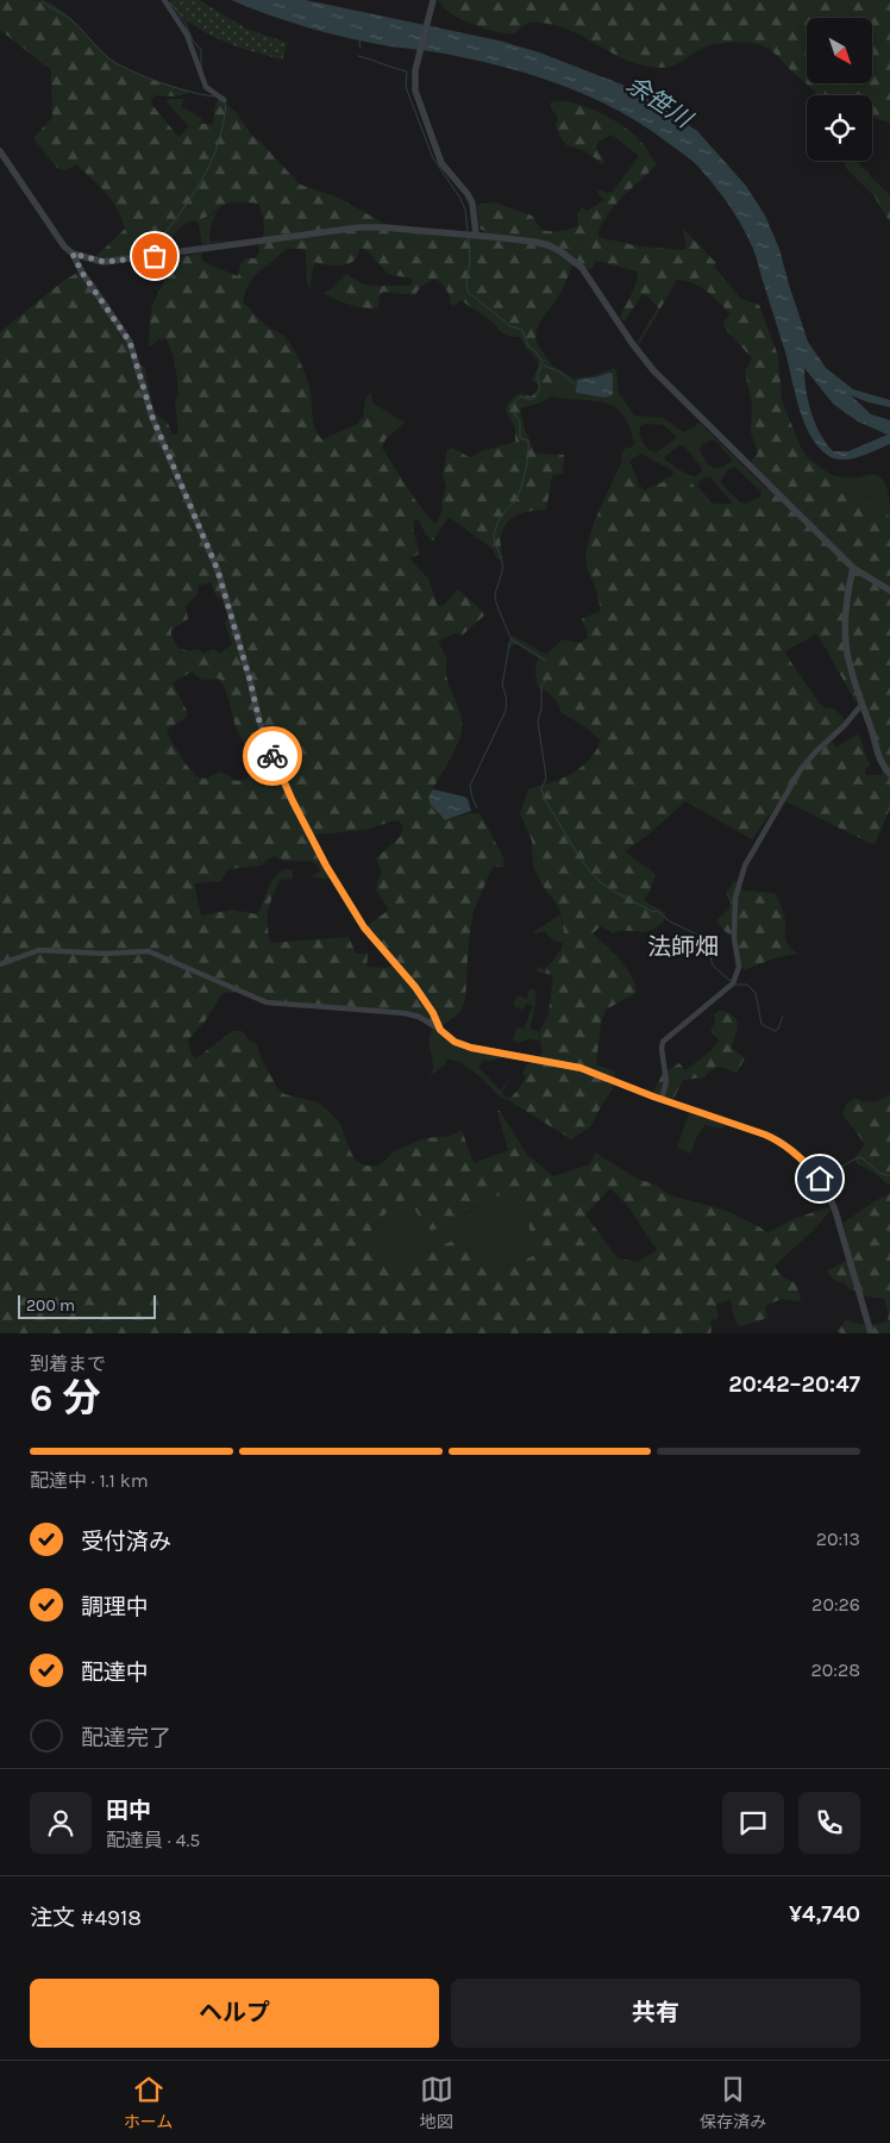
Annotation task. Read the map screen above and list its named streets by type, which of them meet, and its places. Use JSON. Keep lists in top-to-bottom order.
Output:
{
  "districts": ["法師畑"],
  "water": ["余笹川"],
  "scale_bar": "200 m",
  "north": "bottom right",
  "page": {
    "scale": "200 m",
    "heading": ["6 分", "到着まで", "20:42–20:47"],
    "panel": [
      "田中",
      "配達員 · 4.5",
      "注文 #4918",
      "¥4,740"
    ],
    "bar": "配達中 · 1.1 km",
    "list": [
      ["受付済み", "20:13"],
      ["調理中", "20:26"],
      ["配達中", "20:28"],
      "配達完了"
    ],
    "buttons": ["ヘルプ", "共有"],
    "tabs": ["ホーム", "地図", "保存済み"]
  }
}
